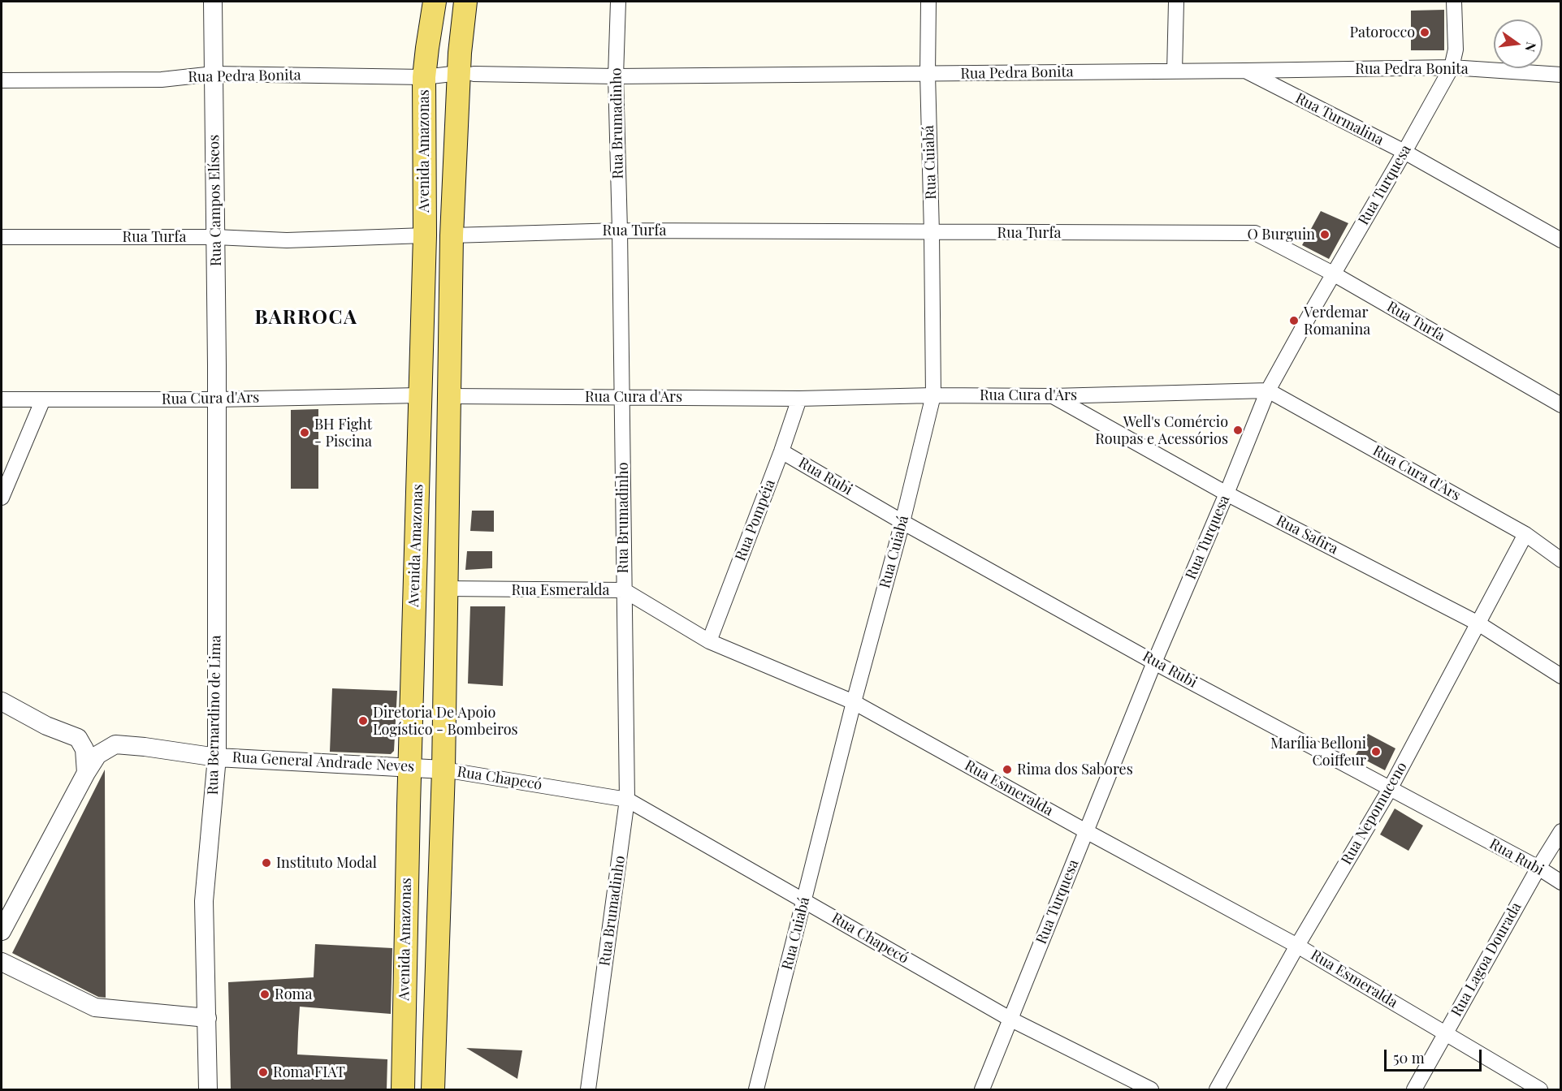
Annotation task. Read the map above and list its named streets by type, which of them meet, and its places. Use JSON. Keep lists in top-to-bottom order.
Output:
{
  "streets": {
    "main road": ["Avenida Amazonas"],
    "street": [
      "Rua Pedra Bonita",
      "Rua Turmalina",
      "Rua Brumadinho",
      "Rua Cuiabá",
      "Rua Turquesa",
      "Rua Campos Elíseos",
      "Rua Turfa",
      "Rua Cura d'Ars",
      "Rua Rubi",
      "Rua Pompéia",
      "Rua Safira",
      "Rua Esmeralda",
      "Rua Bernardino de Lima",
      "Rua General Andrade Neves",
      "Rua Chapecó",
      "Rua Nepomuceno",
      "Rua Lagoa Dourada"
    ]
  },
  "crossings": [
    ["Rua Pedra Bonita", "Rua Turmalina"],
    ["Rua Pedra Bonita", "Rua Brumadinho"],
    ["Rua Pedra Bonita", "Avenida Amazonas"],
    ["Rua Pedra Bonita", "Rua Cuiabá"],
    ["Rua Pedra Bonita", "Rua Turquesa"],
    ["Rua Pedra Bonita", "Rua Campos Elíseos"],
    ["Rua Turmalina", "Rua Turquesa"],
    ["Rua Brumadinho", "Rua Turfa"],
    ["Rua Brumadinho", "Rua Cura d'Ars"],
    ["Rua Brumadinho", "Rua Esmeralda"],
    ["Rua Brumadinho", "Rua Chapecó"],
    ["Avenida Amazonas", "Rua Turfa"],
    ["Avenida Amazonas", "Rua Cura d'Ars"],
    ["Avenida Amazonas", "Rua Esmeralda"],
    ["Avenida Amazonas", "Rua General Andrade Neves"],
    ["Avenida Amazonas", "Rua Chapecó"],
    ["Rua Cuiabá", "Rua Turfa"],
    ["Rua Cuiabá", "Rua Cura d'Ars"],
    ["Rua Cuiabá", "Rua Rubi"],
    ["Rua Cuiabá", "Rua Esmeralda"],
    ["Rua Cuiabá", "Rua Chapecó"],
    ["Rua Turquesa", "Rua Turfa"],
    ["Rua Turquesa", "Rua Cura d'Ars"],
    ["Rua Turquesa", "Rua Rubi"],
    ["Rua Turquesa", "Rua Safira"],
    ["Rua Turquesa", "Rua Esmeralda"],
    ["Rua Turquesa", "Rua Chapecó"],
    ["Rua Campos Elíseos", "Rua Turfa"],
    ["Rua Campos Elíseos", "Rua Cura d'Ars"],
    ["Rua Campos Elíseos", "Rua Bernardino de Lima"],
    ["Rua Cura d'Ars", "Rua Pompéia"],
    ["Rua Cura d'Ars", "Rua Safira"],
    ["Rua Cura d'Ars", "Rua Bernardino de Lima"],
    ["Rua Cura d'Ars", "Rua Nepomuceno"],
    ["Rua Rubi", "Rua Pompéia"],
    ["Rua Rubi", "Rua Nepomuceno"],
    ["Rua Rubi", "Rua Lagoa Dourada"],
    ["Rua Pompéia", "Rua Esmeralda"],
    ["Rua Safira", "Rua Nepomuceno"],
    ["Rua Esmeralda", "Rua Nepomuceno"],
    ["Rua Esmeralda", "Rua Lagoa Dourada"],
    ["Rua Bernardino de Lima", "Rua General Andrade Neves"],
    ["Rua General Andrade Neves", "Rua Chapecó"]
  ],
  "districts": ["BARROCA"],
  "places": [
    "Patorocco",
    "O Burguin",
    "Verdemar Romanina",
    "Well's Comércio Roupas e Acessórios",
    "BH Fight - Piscina",
    "Diretoria De Apoio Logístico - Bombeiros",
    "Marília Belloni Coiffeur",
    "Rima dos Sabores",
    "Instituto Modal",
    "Roma",
    "Roma FIAT"
  ],
  "scale_bar": "50 m",
  "north": "right"
}
